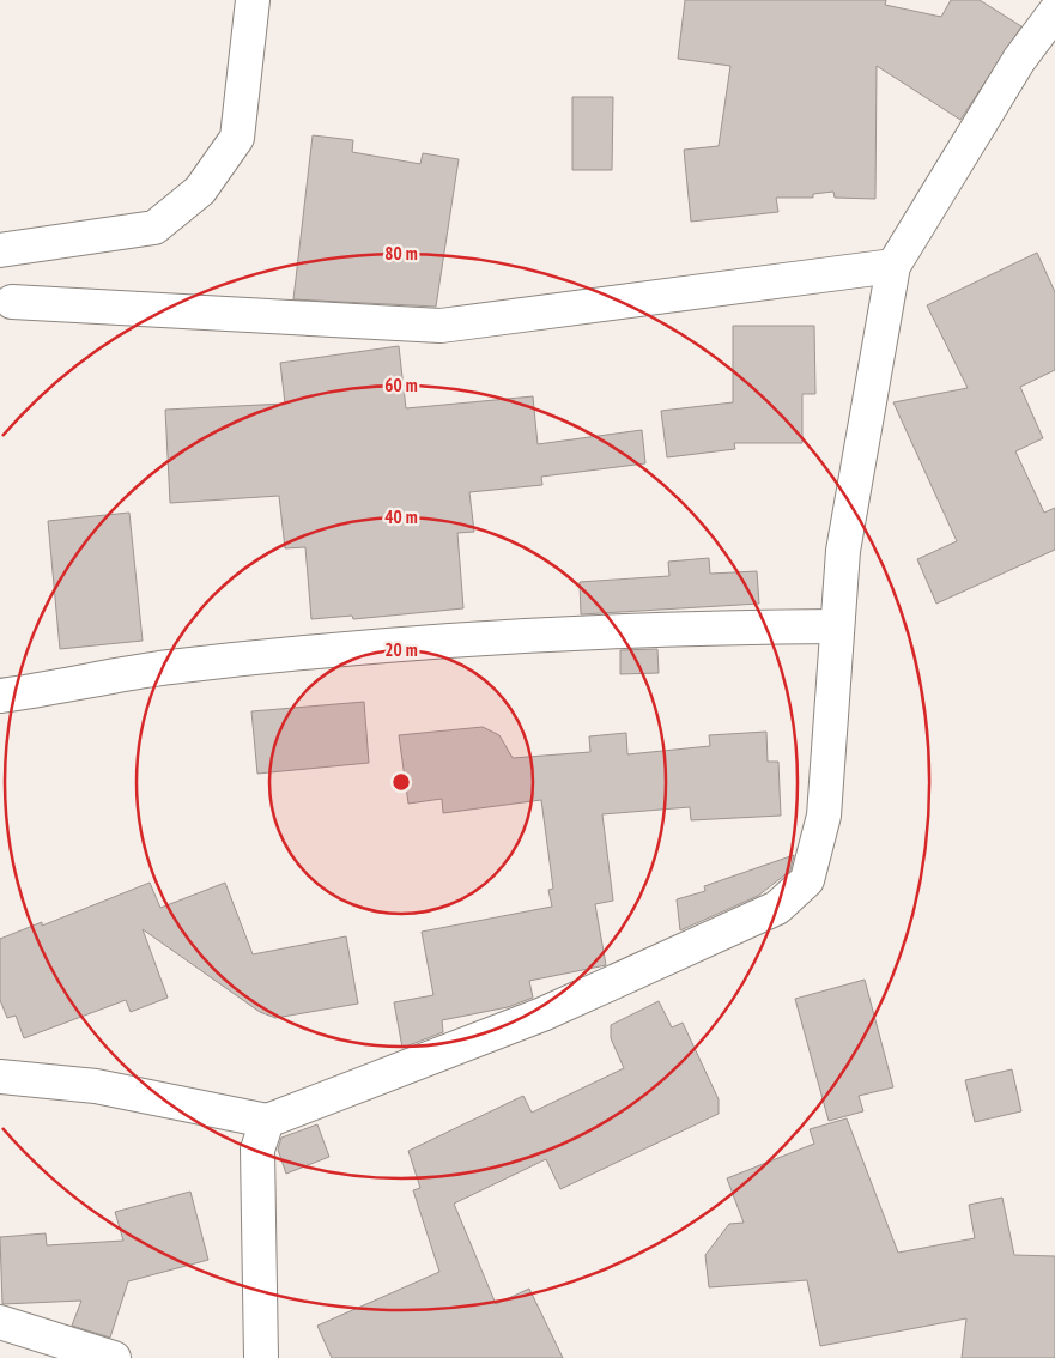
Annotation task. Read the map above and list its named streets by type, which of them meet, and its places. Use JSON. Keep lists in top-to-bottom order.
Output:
{
  "rings": [
    "80 m",
    "60 m",
    "40 m",
    "20 m"
  ]
}
